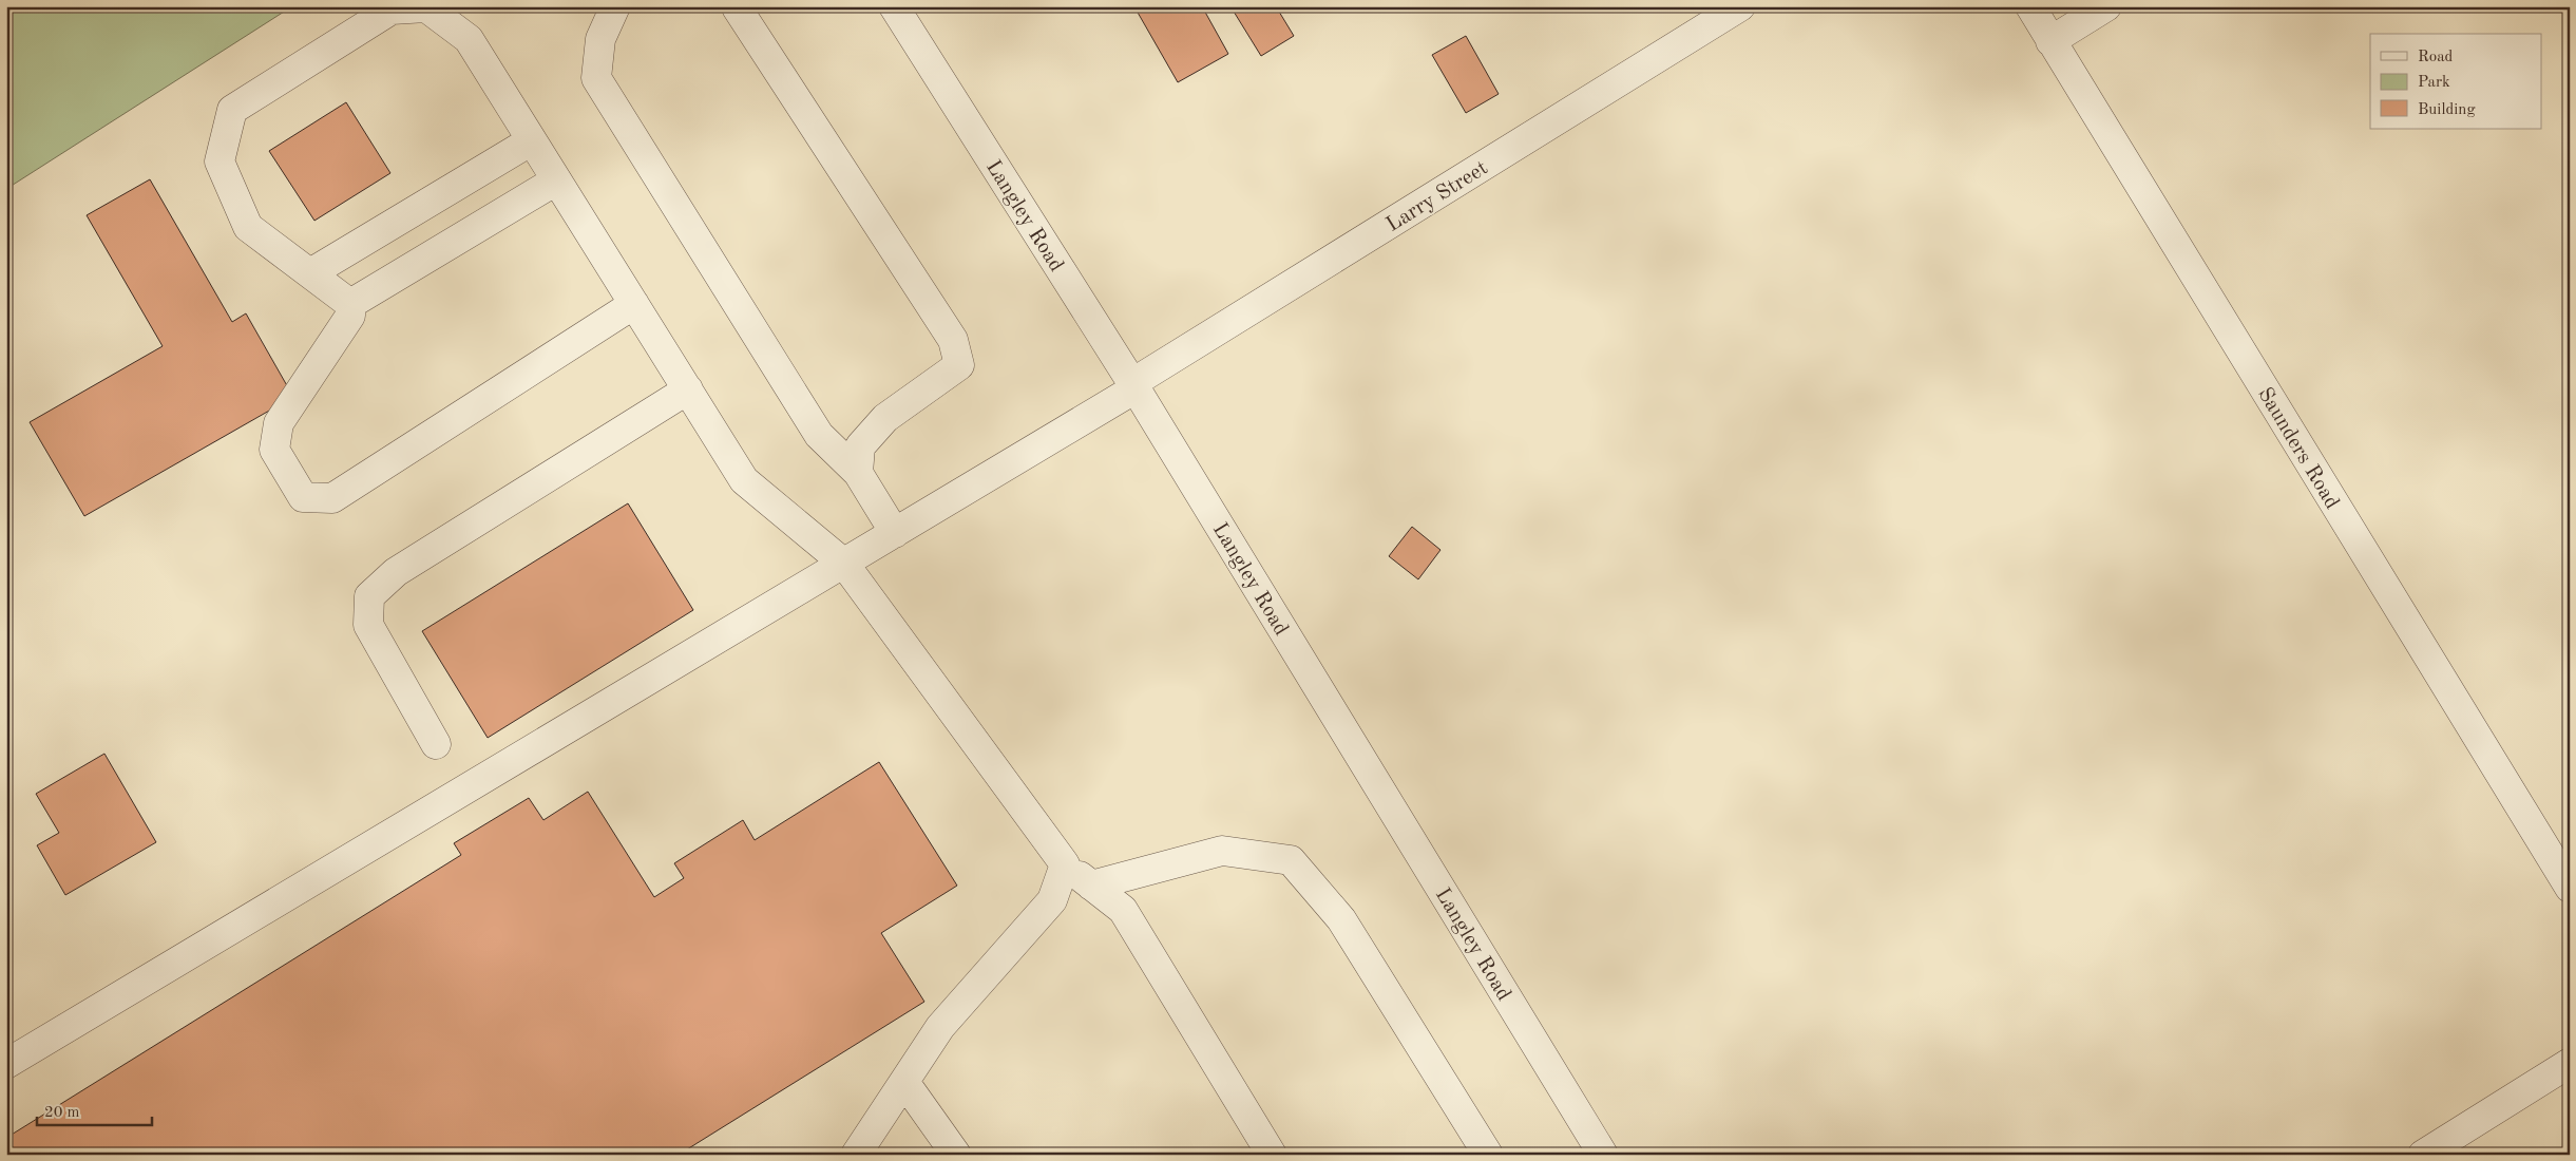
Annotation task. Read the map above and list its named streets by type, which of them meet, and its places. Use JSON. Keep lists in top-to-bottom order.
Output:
{
  "streets": {
    "street": ["Larry Street", "Langley Road", "Saunders Road"]
  },
  "crossings": [
    ["Larry Street", "Langley Road"]
  ],
  "legend": ["Road", "Park", "Building"],
  "scale_bar": "20 m"
}
